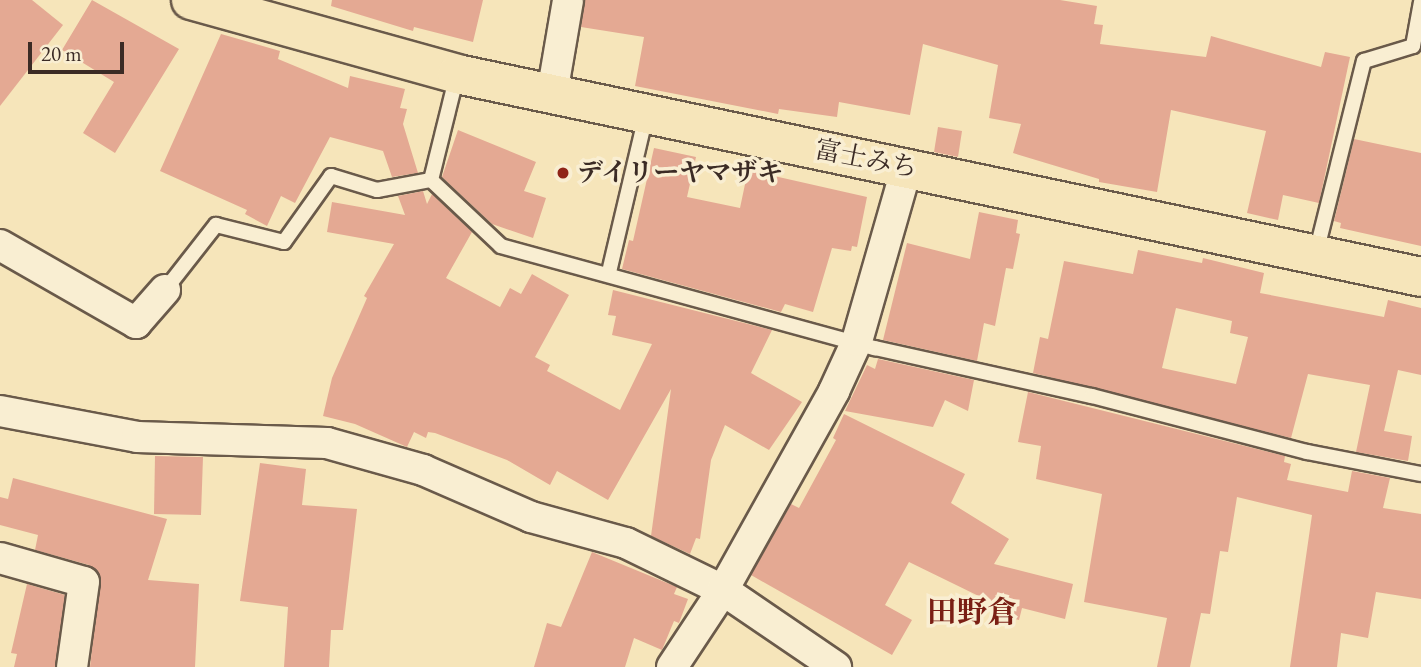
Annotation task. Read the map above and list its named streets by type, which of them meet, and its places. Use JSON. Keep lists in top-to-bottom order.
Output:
{
  "streets": {
    "highway": ["富士みち"]
  },
  "districts": ["田野倉"],
  "places": ["デイリーヤマザキ"],
  "scale_bar": "20 m"
}
